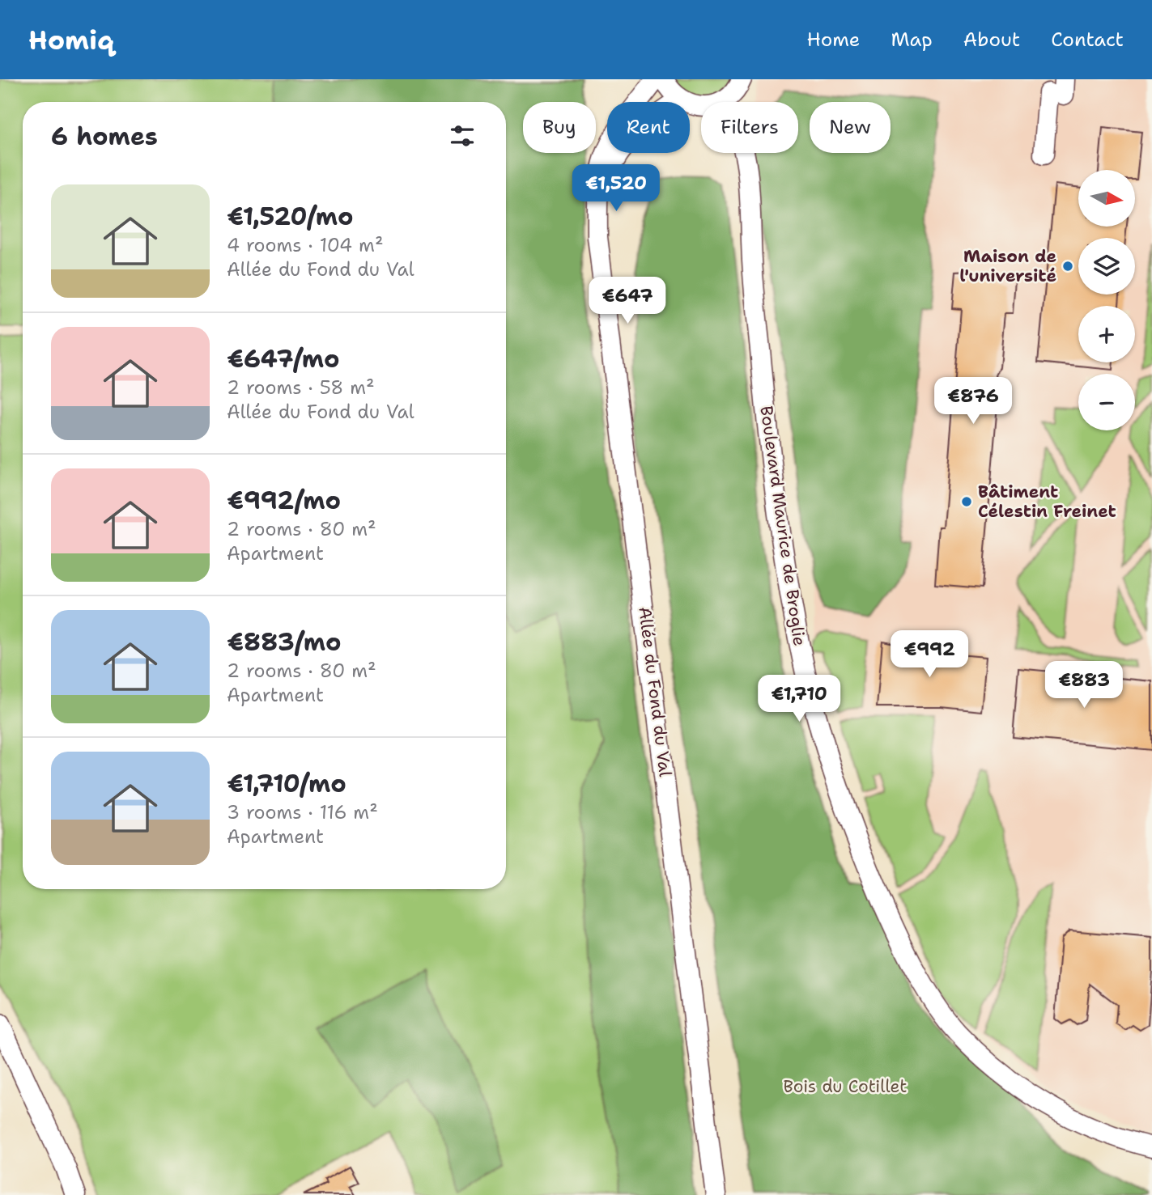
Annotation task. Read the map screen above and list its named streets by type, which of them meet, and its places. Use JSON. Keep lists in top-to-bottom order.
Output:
{
  "streets": {
    "street": ["Boulevard Maurice de Broglie", "Allée du Fond du Val"]
  },
  "parks": ["Bois du Cotillet"],
  "places": ["Maison de l'université", "Bâtiment Célestin Freinet"],
  "north": "right",
  "page": {
    "header": "Homiq",
    "nav": [
      "Home",
      "Map",
      "About",
      "Contact"
    ],
    "chip": [
      "Buy",
      "Rent",
      "Filters",
      "New"
    ],
    "heading": "6 homes",
    "price": [
      "€1,520",
      "€647",
      "€876",
      "€992",
      "€883",
      "€1,710"
    ],
    "map_buttons": ["+", "−"],
    "list": [
      {
        "name": "€1,520/mo",
        "note": "4 rooms · 104 m² · Allée du Fond du Val"
      },
      {
        "name": "€647/mo",
        "note": "2 rooms · 58 m² · Allée du Fond du Val"
      },
      {
        "name": "€992/mo",
        "note": "2 rooms · 80 m² · Apartment"
      },
      {
        "name": "€883/mo",
        "note": "2 rooms · 80 m² · Apartment"
      },
      {
        "name": "€1,710/mo",
        "note": "3 rooms · 116 m² · Apartment"
      }
    ]
  }
}
